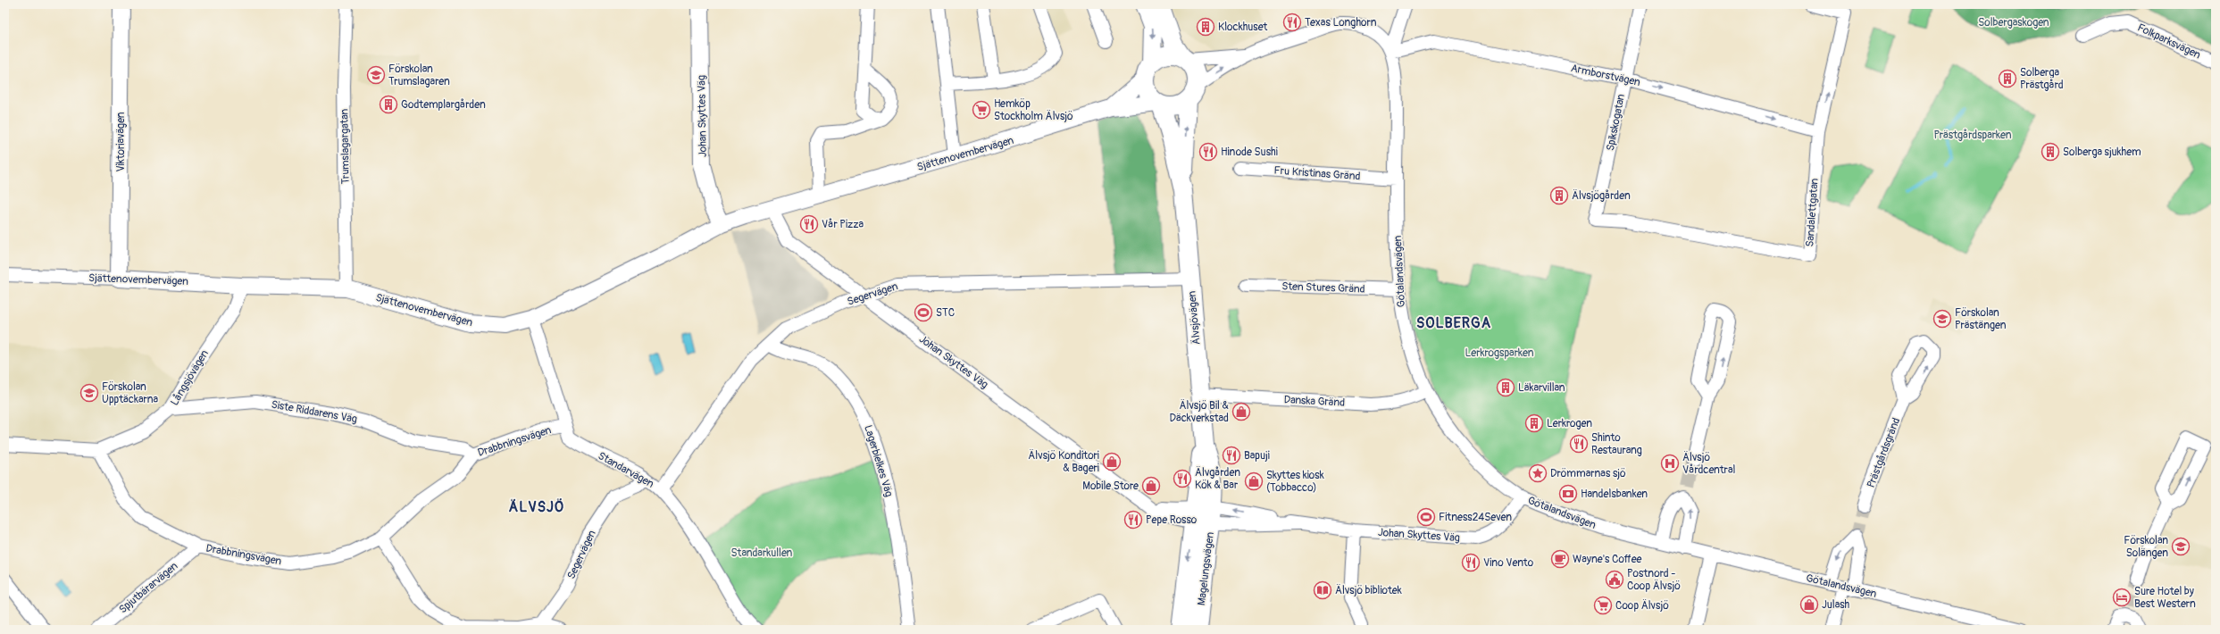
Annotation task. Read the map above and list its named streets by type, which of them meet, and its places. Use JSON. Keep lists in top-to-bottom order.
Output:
{
  "streets": {
    "main road": ["Älvsjövägen", "Magelungsvägen"],
    "street": [
      "Folkparksvägen",
      "Armborstvägen",
      "Johan Skyttes Väg",
      "Spikskogatan",
      "Viktoriavägen",
      "Trumslagargatan",
      "Sjättenovembervägen",
      "Fru Kristinas Gränd",
      "Sandalettgatan",
      "Götalandsvägen",
      "Sten Stures Gränd",
      "Segervägen",
      "Långsjövägen",
      "Danska Gränd",
      "Siste Riddarens Väg",
      "Drabbningsvägen",
      "Prästgårdsgränd",
      "Lagerbielkes Väg",
      "Standarvägen",
      "Spjutbärarvägen"
    ]
  },
  "crossings": [
    ["Armborstvägen", "Spikskogatan"],
    ["Armborstvägen", "Sandalettgatan"],
    ["Armborstvägen", "Götalandsvägen"],
    ["Johan Skyttes Väg", "Sjättenovembervägen"],
    ["Johan Skyttes Väg", "Götalandsvägen"],
    ["Johan Skyttes Väg", "Segervägen"],
    ["Johan Skyttes Väg", "Älvsjövägen"],
    ["Johan Skyttes Väg", "Magelungsvägen"],
    ["Spikskogatan", "Sandalettgatan"],
    ["Viktoriavägen", "Sjättenovembervägen"],
    ["Trumslagargatan", "Sjättenovembervägen"],
    ["Sjättenovembervägen", "Götalandsvägen"],
    ["Sjättenovembervägen", "Älvsjövägen"],
    ["Sjättenovembervägen", "Långsjövägen"],
    ["Sjättenovembervägen", "Standarvägen"],
    ["Fru Kristinas Gränd", "Götalandsvägen"],
    ["Götalandsvägen", "Sten Stures Gränd"],
    ["Götalandsvägen", "Älvsjövägen"],
    ["Götalandsvägen", "Danska Gränd"],
    ["Segervägen", "Älvsjövägen"],
    ["Segervägen", "Lagerbielkes Väg"],
    ["Segervägen", "Standarvägen"],
    ["Älvsjövägen", "Danska Gränd"],
    ["Älvsjövägen", "Magelungsvägen"],
    ["Långsjövägen", "Siste Riddarens Väg"],
    ["Långsjövägen", "Drabbningsvägen"],
    ["Siste Riddarens Väg", "Drabbningsvägen"],
    ["Drabbningsvägen", "Standarvägen"],
    ["Drabbningsvägen", "Spjutbärarvägen"]
  ],
  "one_way": ["Armborstvägen"],
  "districts": ["SOLBERGA", "ÄLVSJÖ"],
  "parks": [
    "Solbergaskogen",
    "Prästgårdsparken",
    "Lerkrogsparken",
    "Standarkullen"
  ],
  "places": {
    "restaurant": [
      "Texas Longhorn",
      "Hinode Sushi",
      "Vår Pizza",
      "Shinto Restaurang",
      "Bapuji",
      "Älvgården Kök & Bar",
      "Pepe Rosso",
      "Vino Vento"
    ],
    "building": [
      "Klockhuset",
      "Solberga Prästgård",
      "Godtemplargården",
      "Solberga sjukhem",
      "Älvsjögården",
      "Läkarvillan",
      "Lerkrogen"
    ],
    "school or university": [
      "Förskolan Trumslagaren",
      "Förskolan Prästängen",
      "Förskolan Upptäckarna",
      "Förskolan Solängen"
    ],
    "supermarket": ["Hemköp Stockholm Älvsjö", "Coop Älvsjö"],
    "sports": ["STC", "Fitness24Seven"],
    "shop": [
      "Älvsjö Bil & Däckverkstad",
      "Älvsjö Konditori & Bageri",
      "Skyttes kiosk (Tobbacco)",
      "Mobile Store",
      "Julash"
    ],
    "hospital": ["Älvsjö Vårdcentral"],
    "place": ["Drömmarnas sjö"],
    "bank": ["Handelsbanken"],
    "cafe": ["Wayne's Coffee"],
    "public building": ["Postnord - Coop Älvsjö"],
    "library": ["Älvsjö bibliotek"],
    "hotel": ["Sure Hotel by Best Western"]
  }
}
